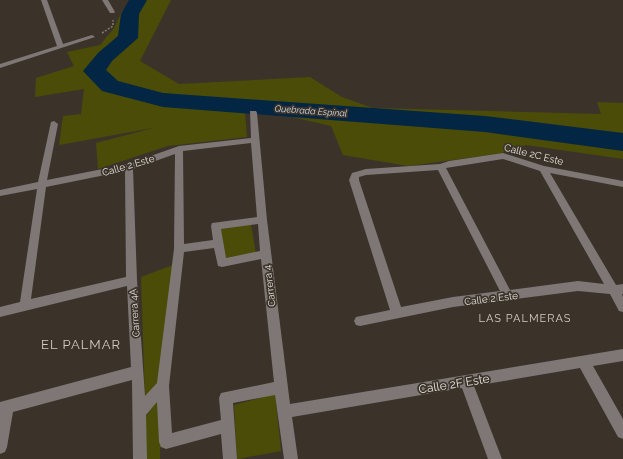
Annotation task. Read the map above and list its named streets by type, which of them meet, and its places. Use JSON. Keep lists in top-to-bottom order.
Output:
{
  "streets": {
    "street": [
      "Calle 2C Este",
      "Calle 2 Este",
      "Carrera 4",
      "Carrera 4A",
      "Calle 2F Este"
    ]
  },
  "crossings": [
    ["Calle 2C Este", "Calle 2 Este"],
    ["Calle 2 Este", "Carrera 4"],
    ["Calle 2 Este", "Carrera 4A"],
    ["Carrera 4", "Calle 2F Este"]
  ],
  "districts": ["LAS PALMERAS", "EL PALMAR"],
  "water": ["Quebrada Espinal"]
}
